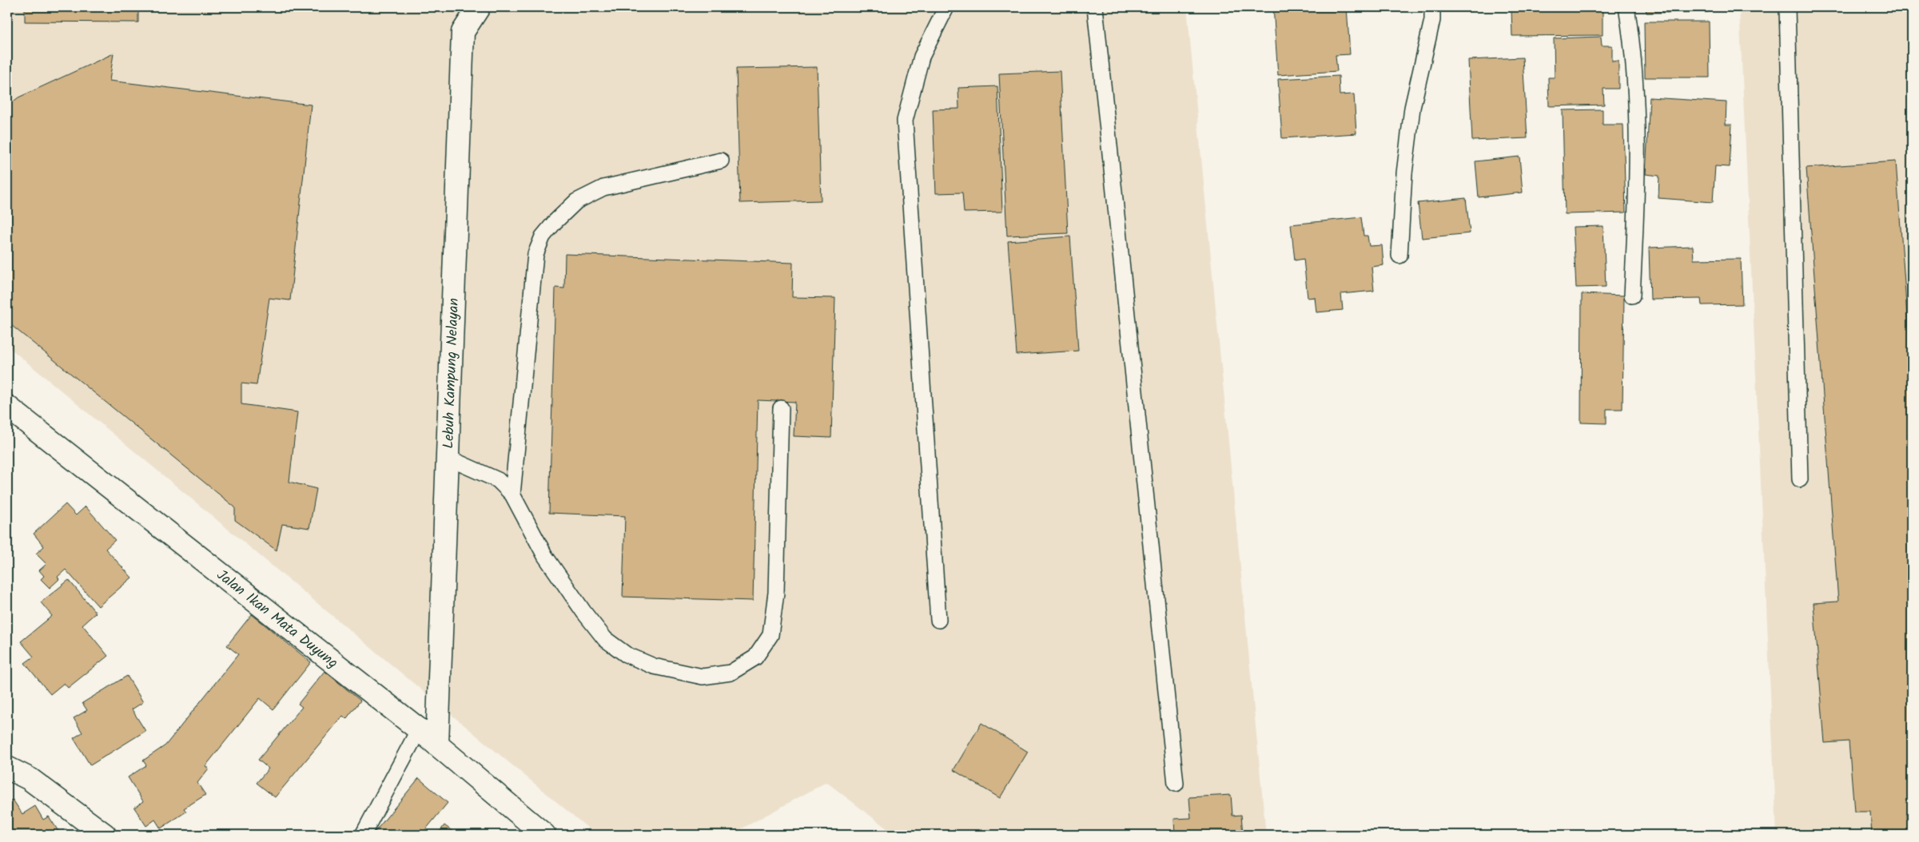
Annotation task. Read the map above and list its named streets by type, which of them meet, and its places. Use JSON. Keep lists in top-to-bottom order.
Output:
{
  "streets": {
    "street": ["Lebuh Kampung Nelayan", "Jalan Ikan Mata Duyung"]
  },
  "crossings": [
    ["Lebuh Kampung Nelayan", "Jalan Ikan Mata Duyung"]
  ]
}
